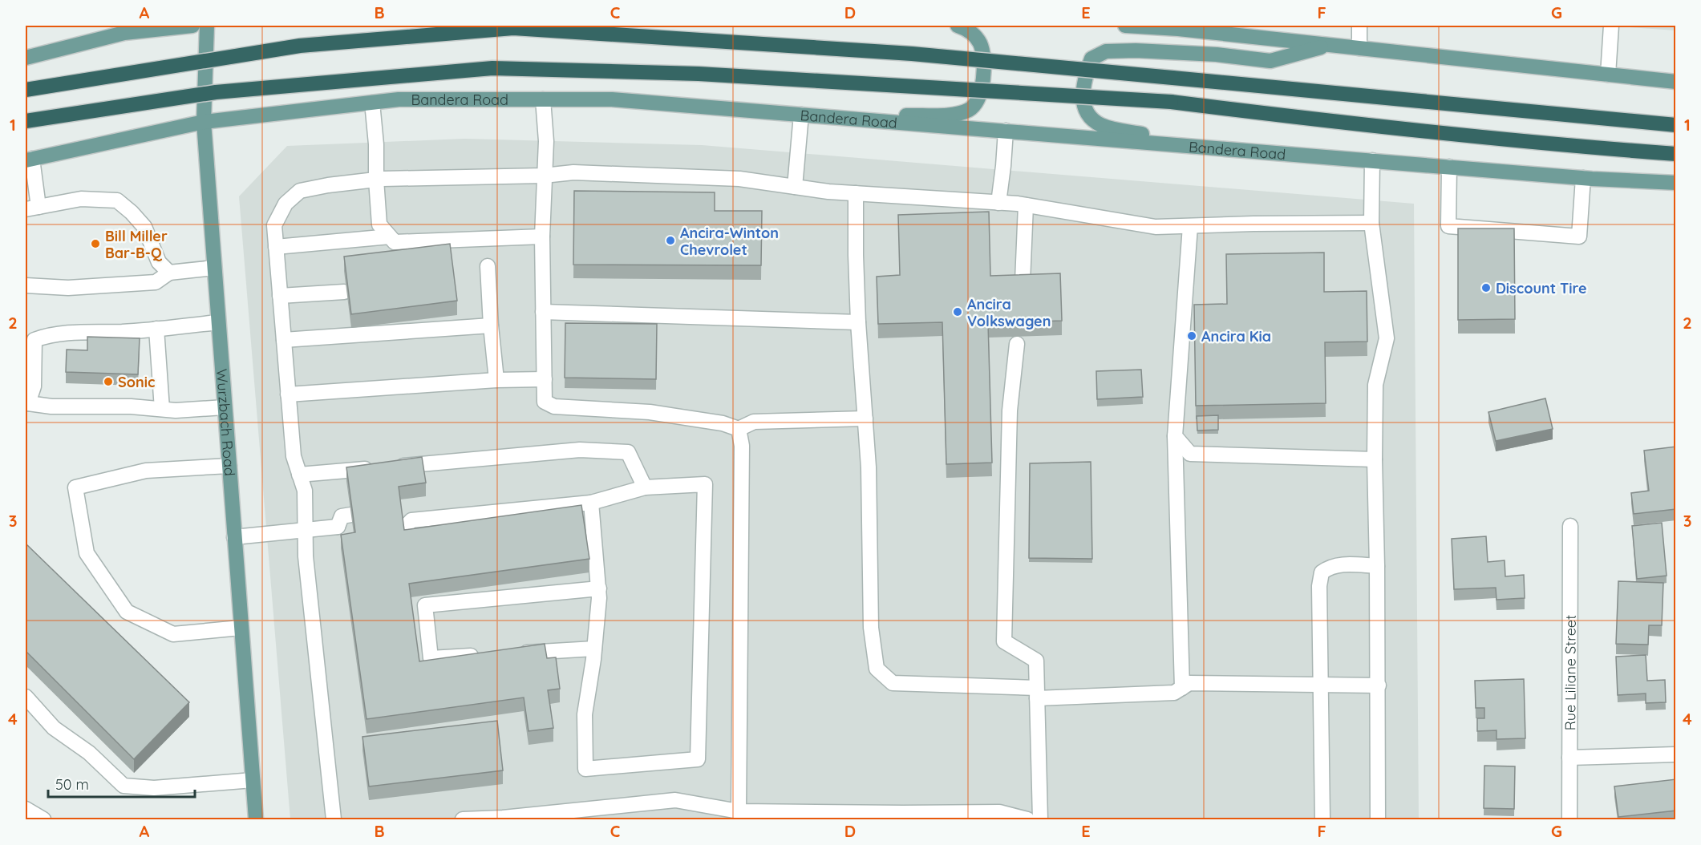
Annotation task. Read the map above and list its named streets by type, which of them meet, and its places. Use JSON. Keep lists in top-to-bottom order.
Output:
{
  "streets": {
    "main road": ["Bandera Road", "Wurzbach Road"],
    "street": ["Rue Liliane Street"]
  },
  "crossings": [
    ["Bandera Road", "Wurzbach Road"]
  ],
  "places": [
    "Ancira-Winton Chevrolet",
    "Bill Miller Bar-B-Q",
    "Discount Tire",
    "Ancira Volkswagen",
    "Ancira Kia",
    "Sonic"
  ],
  "scale_bar": "50 m",
  "grid": {
    "columns": [
      "A",
      "B",
      "C",
      "D",
      "E",
      "F",
      "G"
    ],
    "rows": [
      "1",
      "2",
      "3",
      "4"
    ]
  }
}
